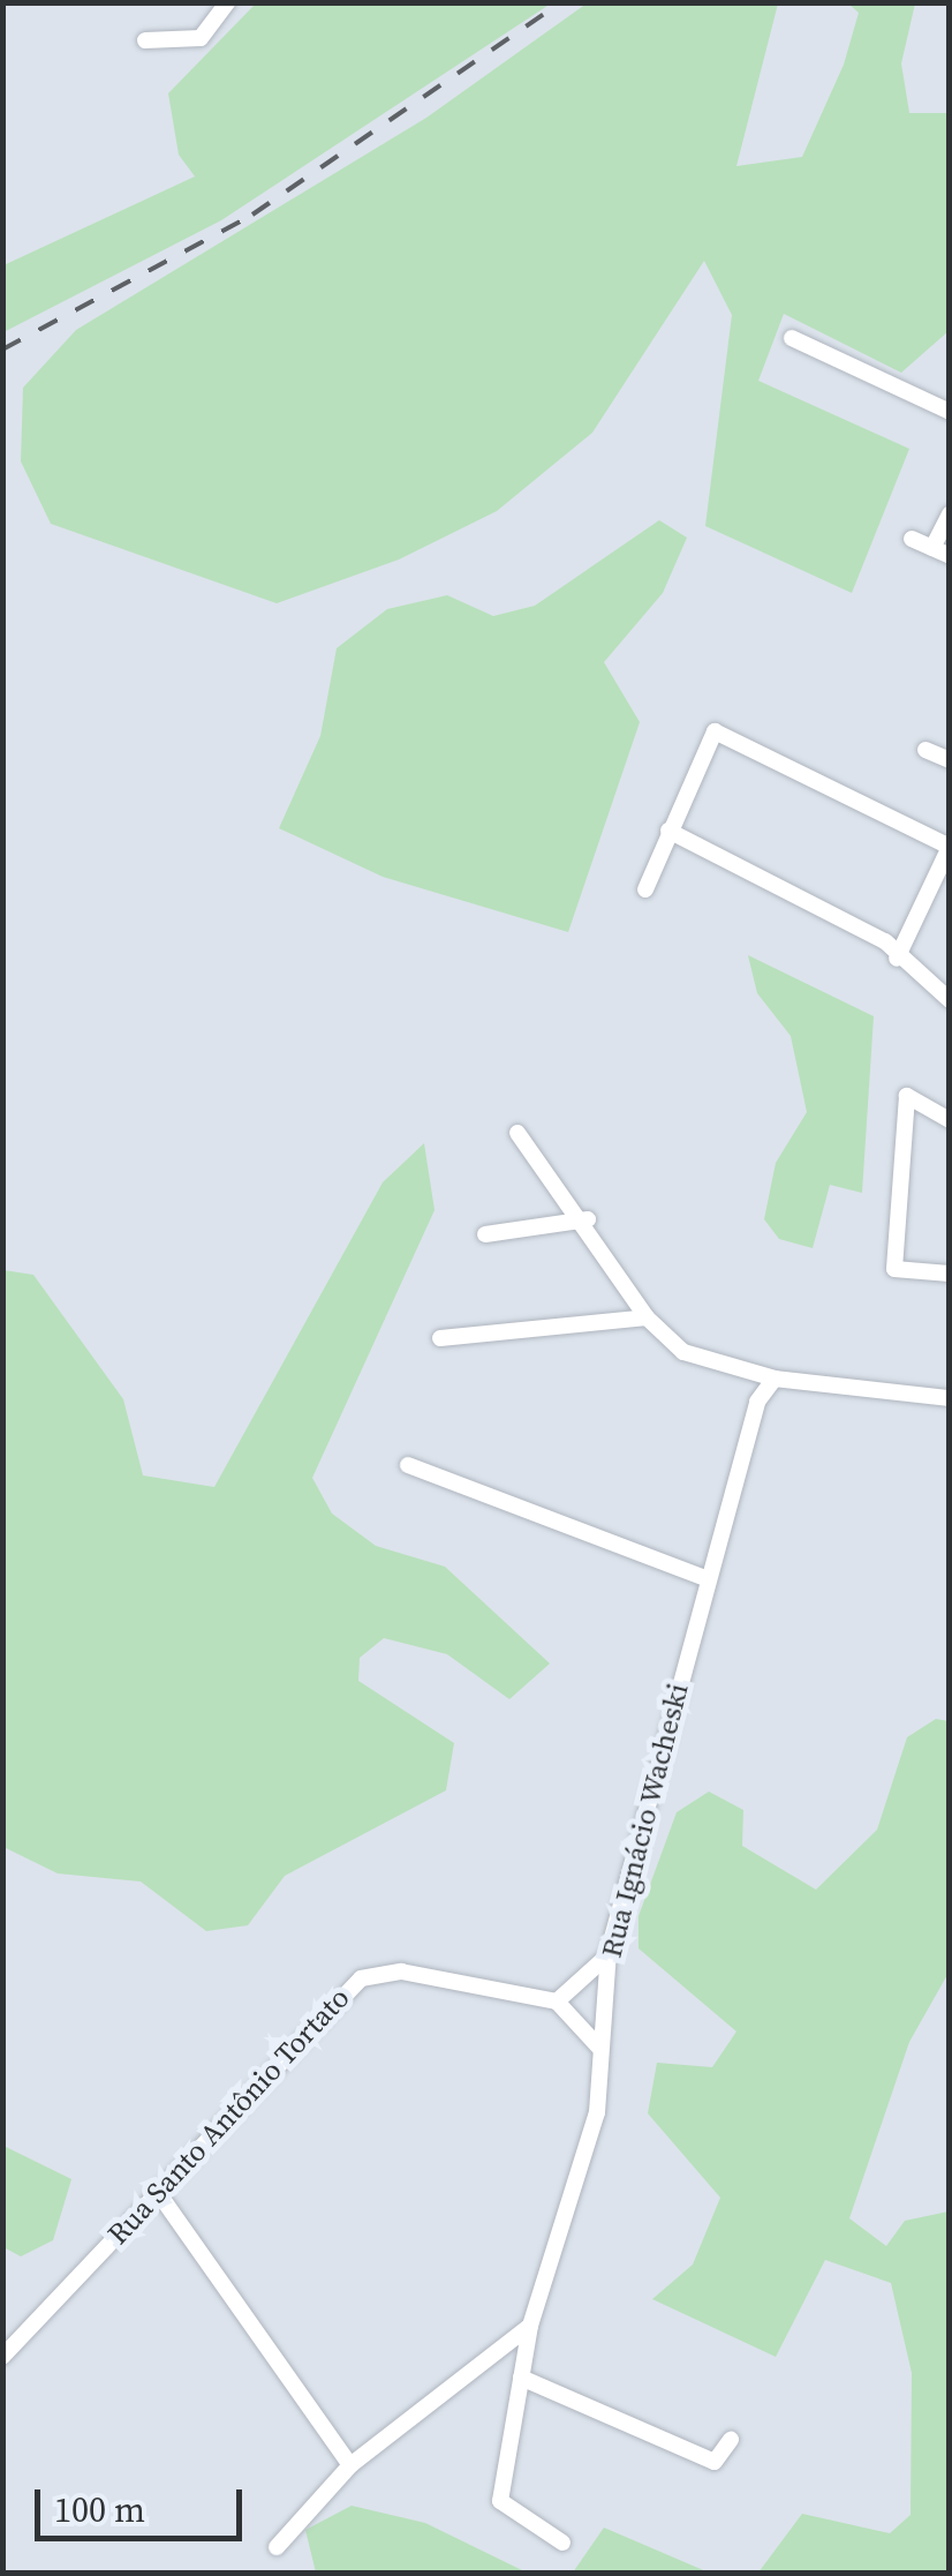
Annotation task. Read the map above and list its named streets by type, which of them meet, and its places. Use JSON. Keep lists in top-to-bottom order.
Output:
{
  "streets": {
    "street": ["Rua Ignácio Wacheski", "Rua Santo Antônio Tortato"]
  },
  "scale_bar": "100 m"
}
